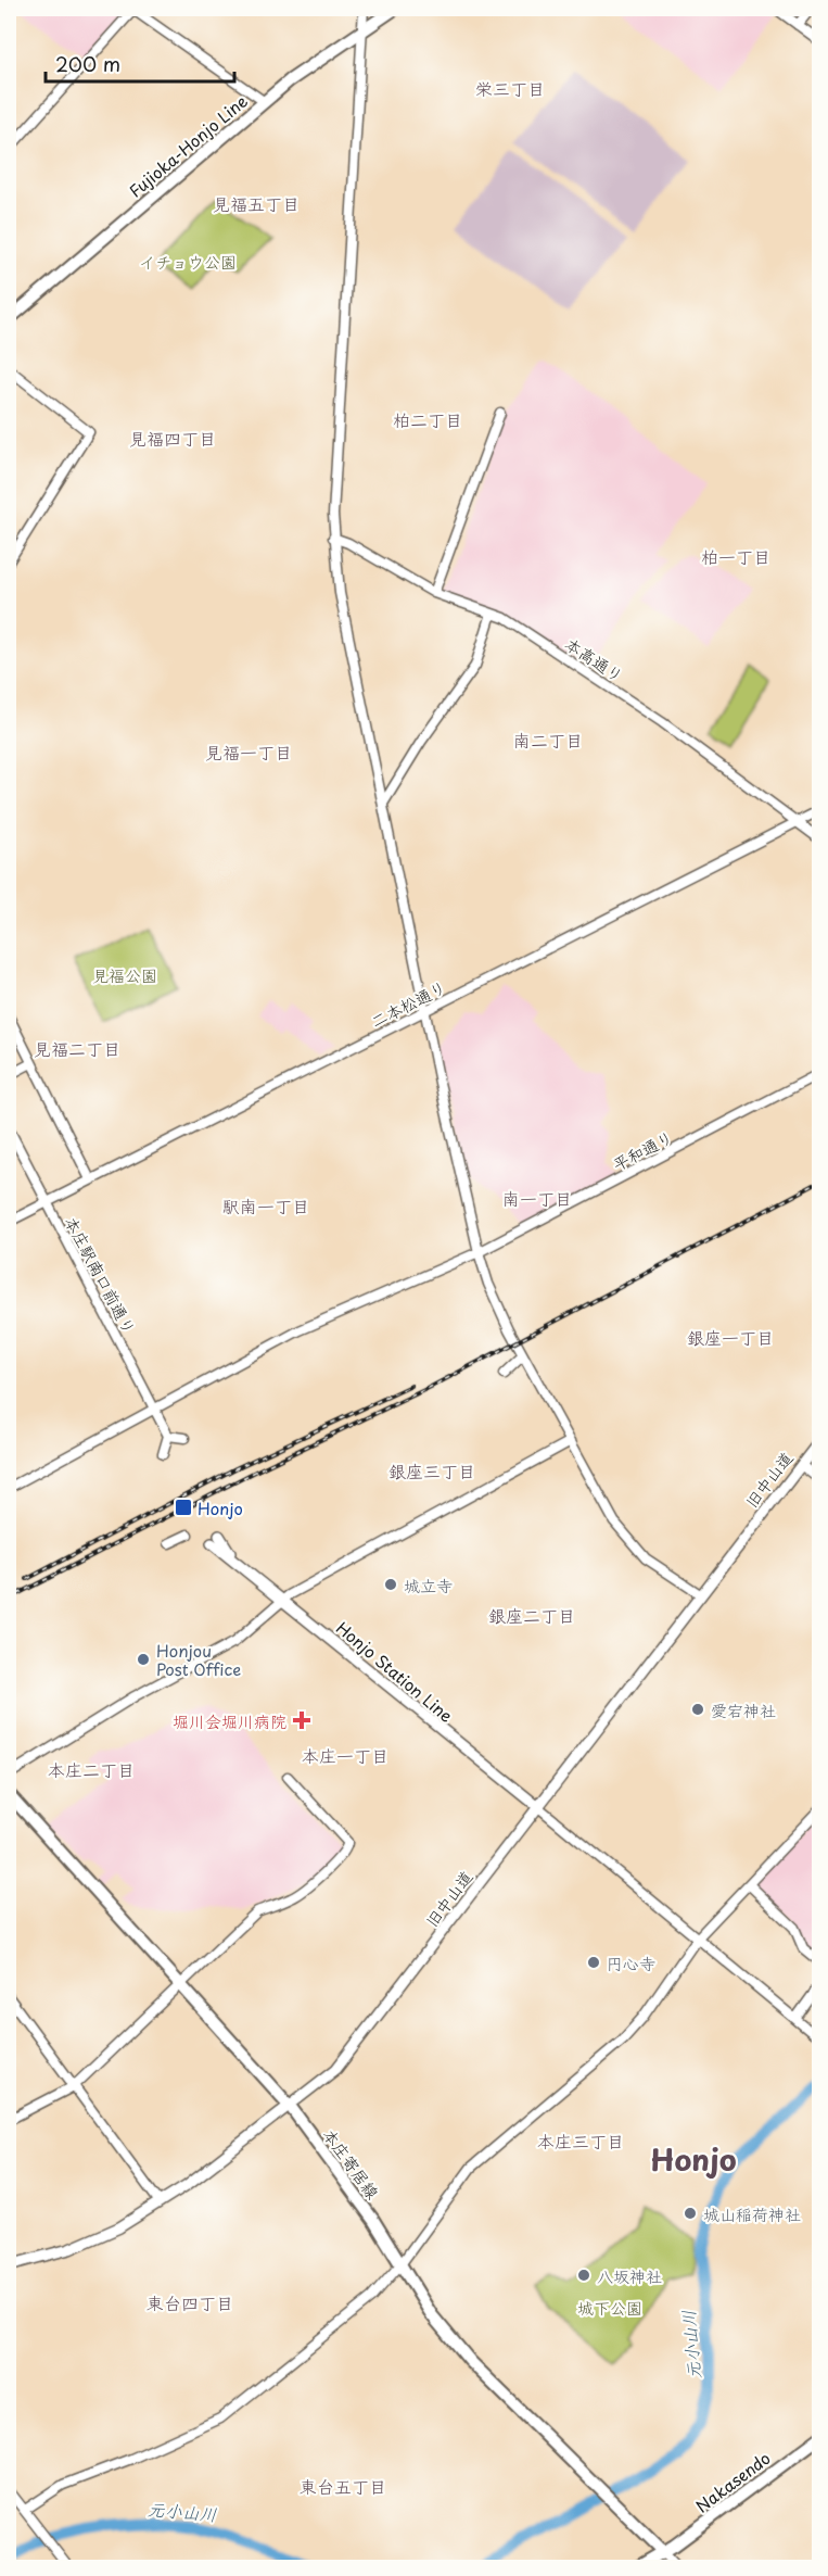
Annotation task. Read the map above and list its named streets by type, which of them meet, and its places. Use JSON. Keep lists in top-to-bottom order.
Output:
{
  "streets": {
    "main road": [
      "Fujioka-Honjo Line",
      "旧中山道",
      "Honjo Station Line",
      "本庄寄居線",
      "Nakasendo"
    ],
    "street": [
      "本高通り",
      "二本松通り",
      "平和通り",
      "本庄駅南口前通り"
    ]
  },
  "crossings": [
    ["本高通り", "二本松通り"],
    ["二本松通り", "本庄駅南口前通り"],
    ["平和通り", "本庄駅南口前通り"],
    ["旧中山道", "Honjo Station Line"],
    ["旧中山道", "本庄寄居線"],
    ["本庄寄居線", "Nakasendo"]
  ],
  "districts": [
    "栄三丁目",
    "見福五丁目",
    "柏二丁目",
    "見福四丁目",
    "柏一丁目",
    "南二丁目",
    "見福一丁目",
    "見福二丁目",
    "南一丁目",
    "駅南一丁目",
    "銀座一丁目",
    "銀座三丁目",
    "銀座二丁目",
    "本庄一丁目",
    "本庄二丁目",
    "本庄三丁目",
    "Honjo",
    "東台四丁目",
    "東台五丁目"
  ],
  "water": ["元小山川"],
  "parks": ["イチョウ公園", "見福公園", "城下公園"],
  "places": {
    "transit": ["Honjo"],
    "other": [
      "城立寺",
      "Honjou Post Office",
      "愛宕神社",
      "円心寺",
      "城山稲荷神社",
      "八坂神社"
    ],
    "health": ["堀川会堀川病院"]
  },
  "scale_bar": "200 m"
}
